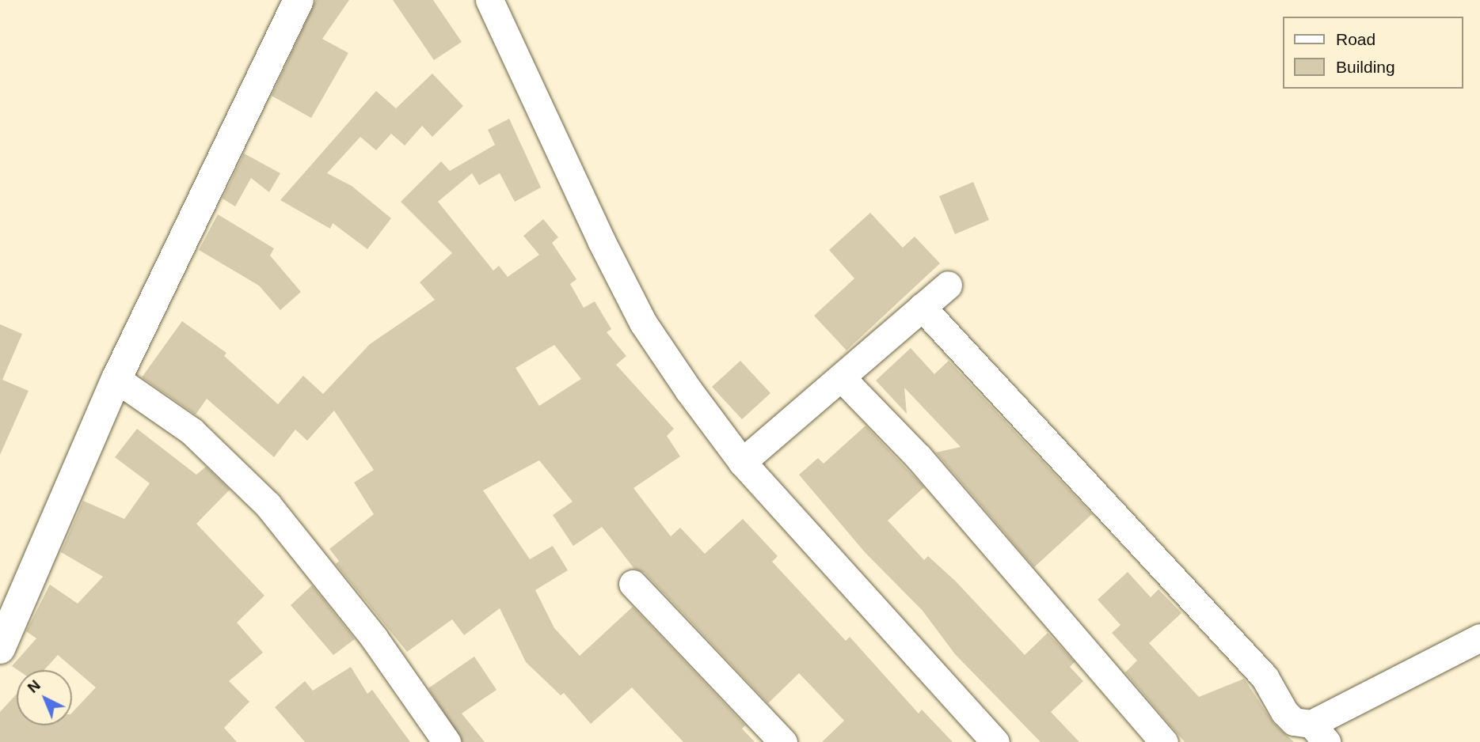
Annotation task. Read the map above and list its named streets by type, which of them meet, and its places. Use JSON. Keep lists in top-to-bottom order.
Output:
{
  "legend": ["Road", "Building"],
  "north": "top left"
}
